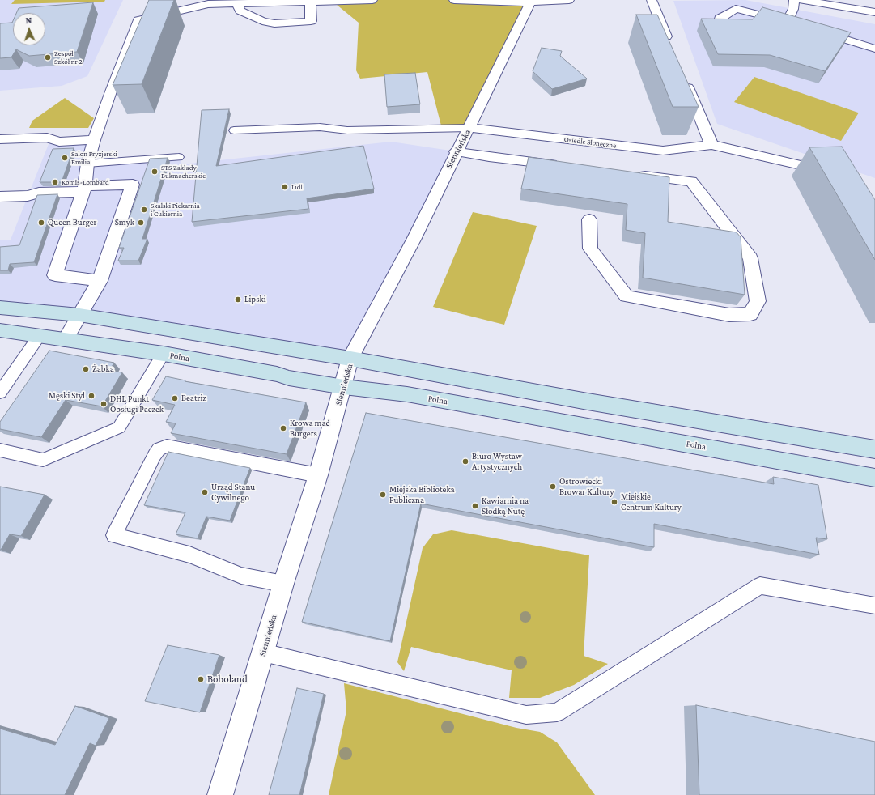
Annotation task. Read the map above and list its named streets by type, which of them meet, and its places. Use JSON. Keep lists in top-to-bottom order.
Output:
{
  "streets": {
    "street": ["Osiedle Słoneczne", "Siennieńska", "Polna"]
  },
  "crossings": [
    ["Osiedle Słoneczne", "Siennieńska"],
    ["Siennieńska", "Polna"]
  ],
  "places": [
    "Zespół Szkół nr 2",
    "Salon Fryzjerski Emilia",
    "STS Zakłady Bukmacherskie",
    "Komis-Lombard",
    "Lidl",
    "Skalski Piekarnia i Cukiernia",
    "Queen Burger",
    "Smyk",
    "Lipski",
    "Żabka",
    "Męski Styl",
    "Beatriz",
    "DHL Punkt Obsługi Paczek",
    "Krowa mać Burgers",
    "Biuro Wystaw Artystycznych",
    "Ostrowiecki Browar Kultury",
    "Urząd Stanu Cywilnego",
    "Miejska Biblioteka Publiczna",
    "Miejskie Centrum Kultury",
    "Kawiarnia na Słodką Nutę",
    "Boboland"
  ],
  "north": "top"
}
